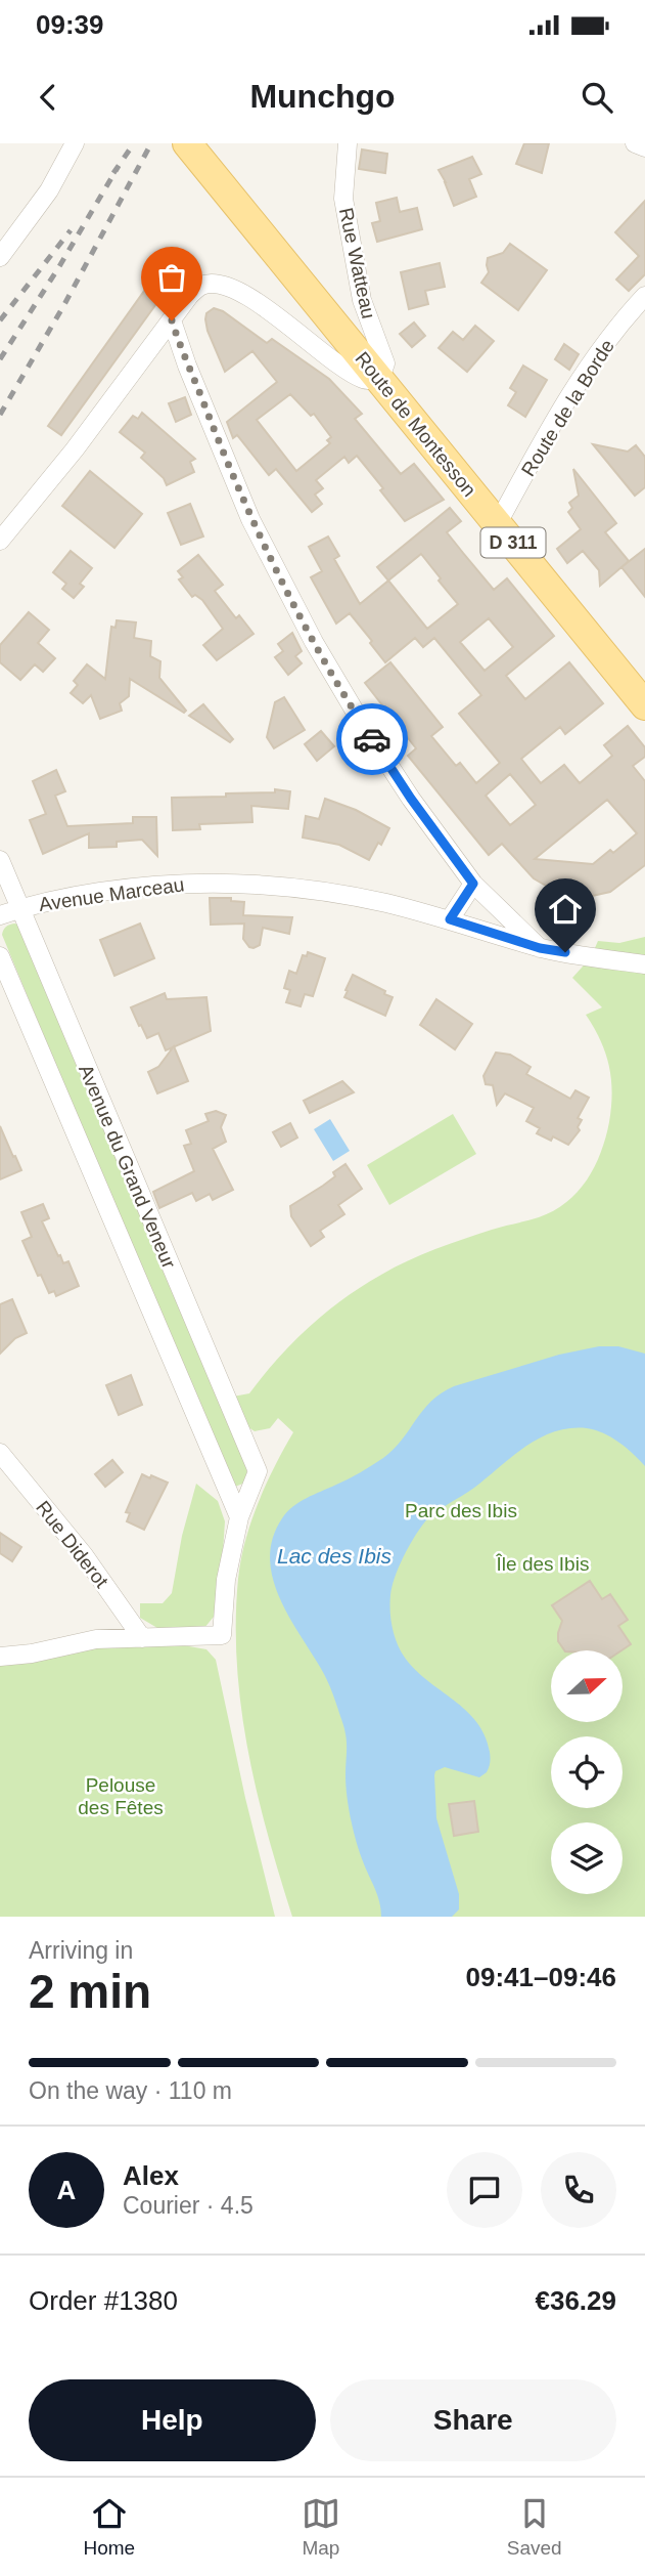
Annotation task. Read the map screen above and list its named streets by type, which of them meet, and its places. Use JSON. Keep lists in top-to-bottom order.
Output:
{
  "streets": {
    "main road": ["Route de Montesson", "D 311"],
    "street": [
      "Rue Watteau",
      "Route de la Borde",
      "Avenue Marceau",
      "Avenue du Grand Veneur",
      "Rue Diderot"
    ]
  },
  "crossings": [
    ["Rue Watteau", "Route de Montesson"],
    ["Route de la Borde", "Route de Montesson"],
    ["Avenue Marceau", "Avenue du Grand Veneur"]
  ],
  "water": ["Lac des Ibis"],
  "parks": ["Parc des Ibis", "Île des Ibis", "Pelouse des Fêtes"],
  "north": "right",
  "page": {
    "status": "09:39",
    "header": "Munchgo",
    "heading": ["2 min", "Arriving in", "09:41–09:46"],
    "panel": [
      "Alex",
      "Courier · 4.5",
      "Order #1380",
      "€36.29"
    ],
    "bar": "On the way · 110 m",
    "round": "A",
    "buttons": ["Help", "Share"],
    "tabs": ["Home", "Map", "Saved"]
  }
}
